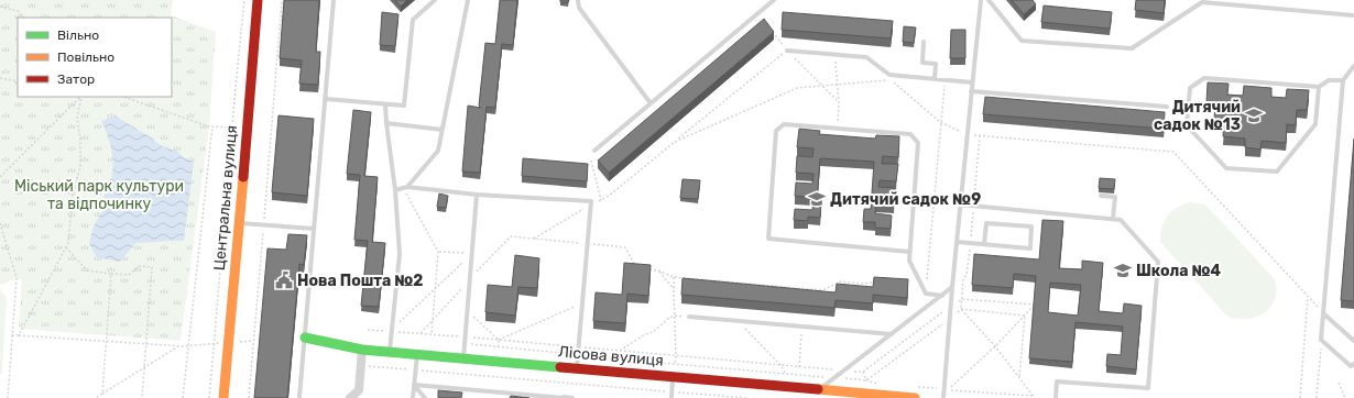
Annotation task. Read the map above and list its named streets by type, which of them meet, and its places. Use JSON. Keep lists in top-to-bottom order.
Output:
{
  "streets": {
    "street": ["Центральна вулиця", "Лісова вулиця"]
  },
  "parks": ["Міський парк культури та відпочинку"],
  "places": {
    "school or university": ["Дитячий садок №13", "Дитячий садок №9", "Школа №4"],
    "public building": ["Нова Пошта №2"]
  },
  "legend": ["Вільно", "Повільно", "Затор"]
}
